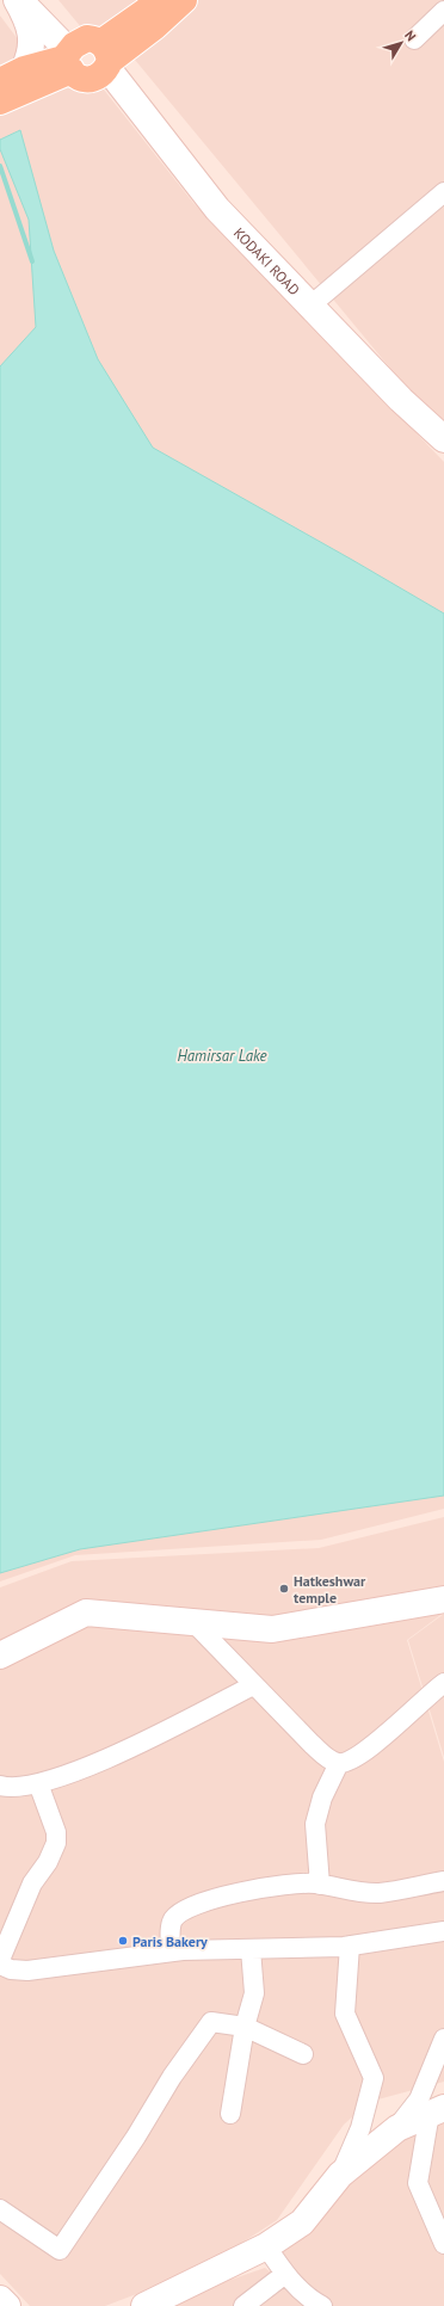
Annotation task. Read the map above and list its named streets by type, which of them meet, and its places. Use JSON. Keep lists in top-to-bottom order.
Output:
{
  "streets": {
    "street": ["KODAKI ROAD"]
  },
  "water": ["Hamirsar Lake"],
  "places": ["Hatkeshwar temple", "Paris Bakery"],
  "north": "top right"
}
